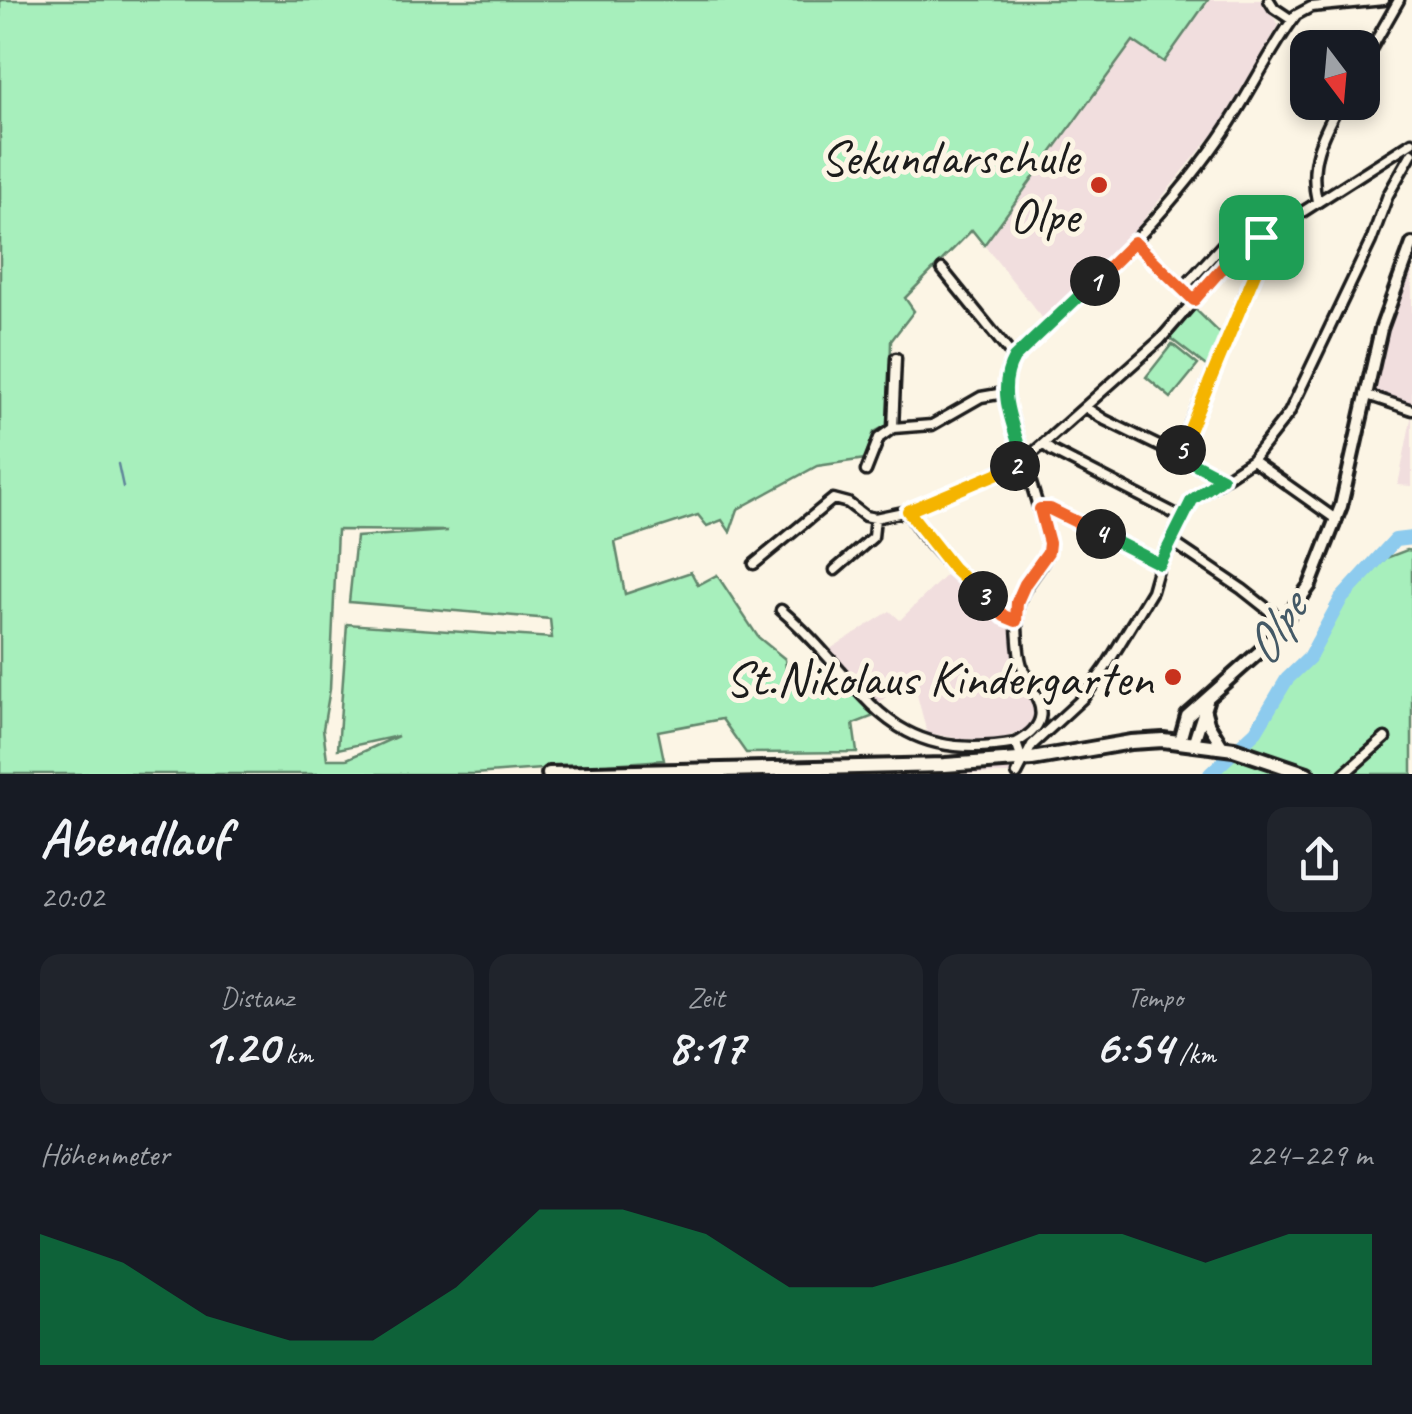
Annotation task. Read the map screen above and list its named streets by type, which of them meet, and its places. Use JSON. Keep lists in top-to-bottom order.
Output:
{
  "water": ["Olpe"],
  "places": ["Sekundarschule Olpe", "St.Nikolaus Kindergarten"],
  "north": "bottom",
  "page": {
    "pins": [
      "1",
      "5",
      "2",
      "4",
      "3"
    ],
    "heading": ["Abendlauf", "20:02"],
    "stats": [
      ["Distanz", "1.20 km"],
      ["Zeit", "8:17"],
      ["Tempo", "6:54 /km"]
    ],
    "chart": ["Höhenmeter", "224–229 m"]
  }
}
